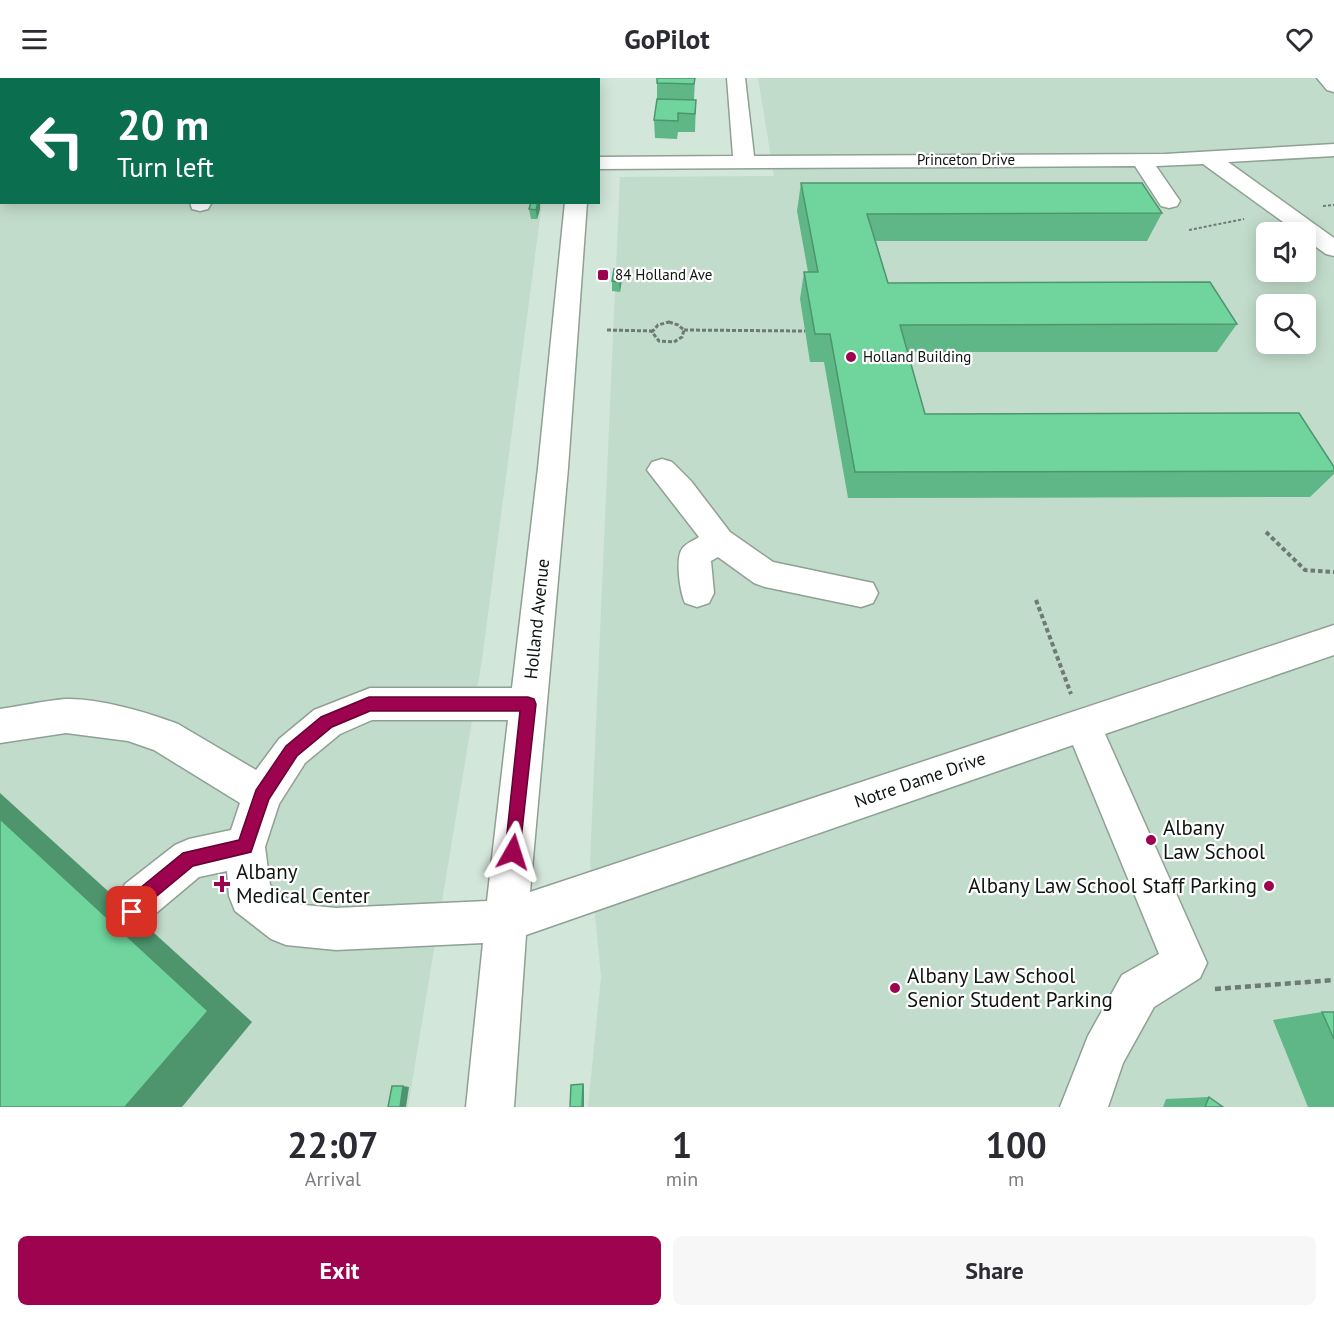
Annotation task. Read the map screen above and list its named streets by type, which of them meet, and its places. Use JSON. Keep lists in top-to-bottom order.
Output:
{
  "streets": {
    "street": ["Princeton Drive", "Holland Avenue", "Notre Dame Drive"]
  },
  "crossings": [
    ["Holland Avenue", "Notre Dame Drive"]
  ],
  "places": {
    "transit": ["84 Holland Ave"],
    "other": [
      "Holland Building",
      "Albany Law School",
      "Albany Law School Staff Parking",
      "Albany Law School Senior Student Parking"
    ],
    "health": ["Albany Medical Center"]
  },
  "page": {
    "header": "GoPilot",
    "turn": ["20 m", "Turn left"],
    "eta": [
      "22:07",
      "Arrival",
      "1",
      "min",
      "100",
      "m"
    ],
    "buttons": ["Exit", "Share"]
  }
}
